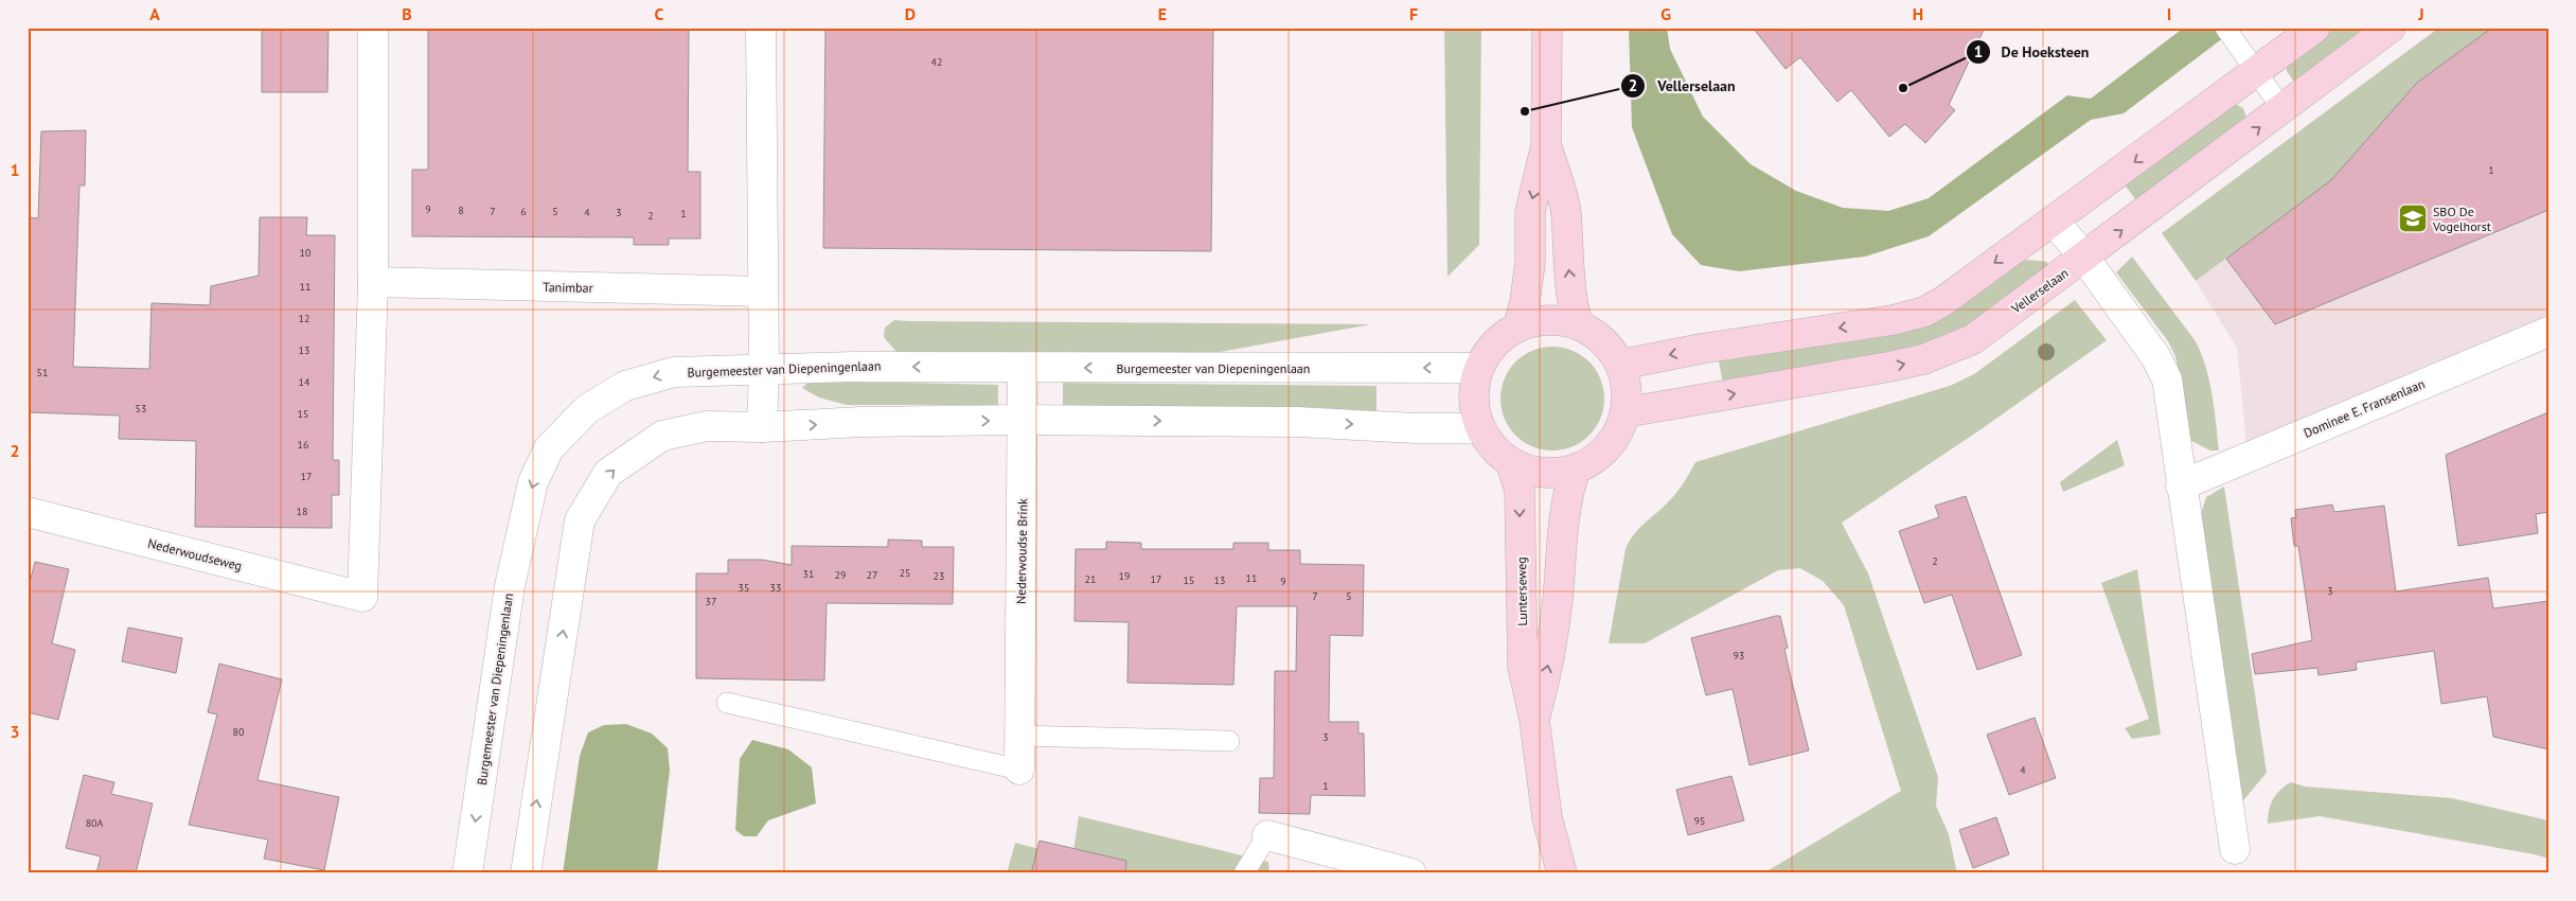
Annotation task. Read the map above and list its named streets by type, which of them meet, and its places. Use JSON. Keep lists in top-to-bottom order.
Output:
{
  "streets": {
    "main road": ["Vellerselaan", "Lunterseweg"],
    "street": [
      "Tanimbar",
      "Burgemeester van Diepeningenlaan",
      "Dominee E. Fransenlaan",
      "Nederwoudse Brink",
      "Nederwoudseweg"
    ]
  },
  "crossings": [
    ["Tanimbar", "Nederwoudseweg"],
    ["Vellerselaan", "Burgemeester van Diepeningenlaan"],
    ["Vellerselaan", "Lunterseweg"],
    ["Burgemeester van Diepeningenlaan", "Nederwoudse Brink"],
    ["Burgemeester van Diepeningenlaan", "Lunterseweg"]
  ],
  "one_way": ["Burgemeester van Diepeningenlaan"],
  "places": {
    "other": ["De Hoeksteen", "Vellerselaan"],
    "school or university": ["SBO De Vogelhorst"]
  },
  "house_numbers": [
    "42",
    "1",
    "9",
    "8",
    "7",
    "6",
    "5",
    "4",
    "3",
    "1",
    "2",
    "10",
    "11",
    "12",
    "13",
    "51",
    "14",
    "53",
    "15",
    "16",
    "17",
    "18",
    "2",
    "25",
    "31",
    "29",
    "27",
    "23",
    "19",
    "11",
    "21",
    "17",
    "15",
    "13",
    "9",
    "35",
    "33",
    "3",
    "7",
    "5",
    "37",
    "93",
    "80",
    "3",
    "4",
    "1",
    "95",
    "80A"
  ],
  "grid": {
    "columns": [
      "A",
      "B",
      "C",
      "D",
      "E",
      "F",
      "G",
      "H",
      "I",
      "J"
    ],
    "rows": ["1", "2", "3"]
  }
}
